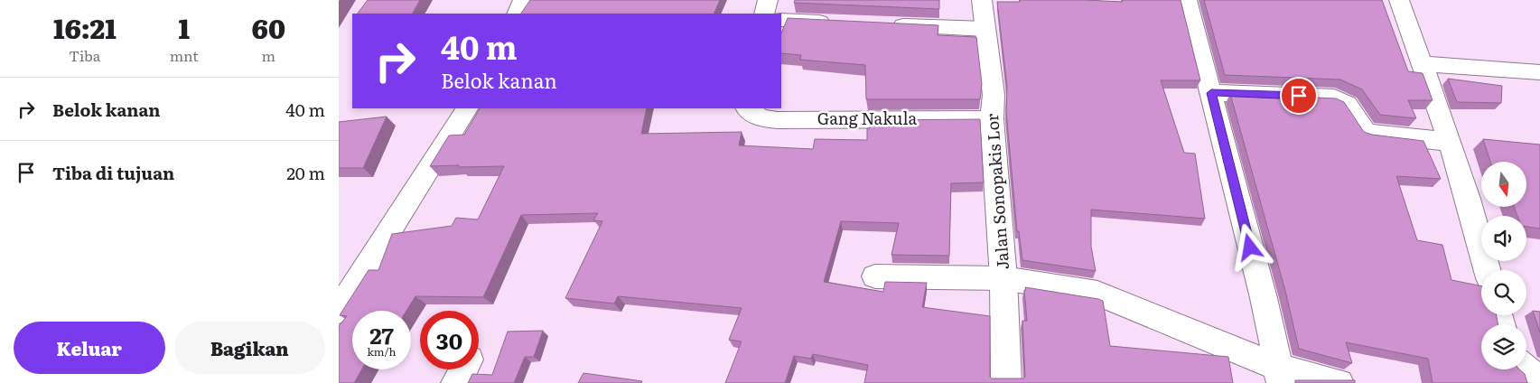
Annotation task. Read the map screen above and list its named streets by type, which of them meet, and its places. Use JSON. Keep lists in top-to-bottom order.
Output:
{
  "streets": {
    "street": ["Gang Nakula", "Jalan Sonopakis Lor"]
  },
  "crossings": [
    ["Gang Nakula", "Jalan Sonopakis Lor"]
  ],
  "north": "bottom",
  "page": {
    "eta": [
      "16:21",
      "Tiba",
      "1",
      "mnt",
      "60",
      "m"
    ],
    "turn": ["40 m", "Belok kanan"],
    "list": [
      {
        "name": "Belok kanan",
        "value": "40 m"
      },
      {
        "name": "Tiba di tujuan",
        "value": "20 m"
      }
    ],
    "speed": "27 km/h",
    "limit": "30",
    "buttons": ["Keluar", "Bagikan"]
  }
}
